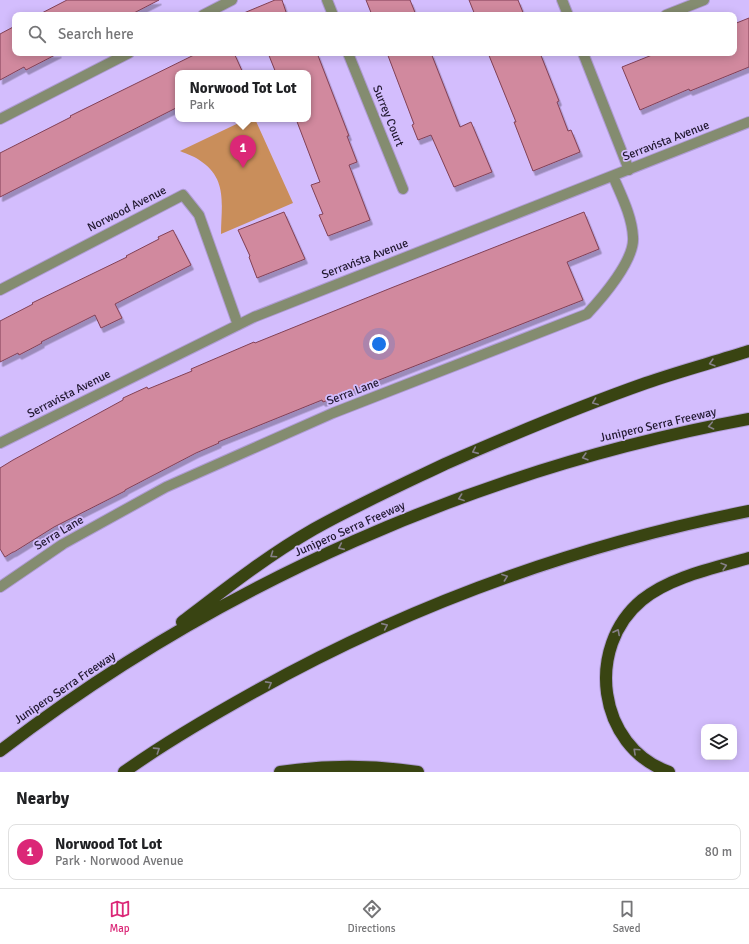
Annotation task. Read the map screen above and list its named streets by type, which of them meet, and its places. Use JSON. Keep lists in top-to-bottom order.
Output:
{
  "streets": {
    "highway": ["Junipero Serra Freeway"],
    "street": [
      "Surrey Court",
      "Serravista Avenue",
      "Norwood Avenue",
      "Serra Lane"
    ]
  },
  "crossings": [
    ["Serravista Avenue", "Norwood Avenue"],
    ["Serravista Avenue", "Serra Lane"]
  ],
  "page": {
    "search": "Search here",
    "popup": ["Norwood Tot Lot", "Park"],
    "pins": "1",
    "heading": "Nearby",
    "list": [
      {
        "mark": "1",
        "name": "Norwood Tot Lot",
        "note": "Park · Norwood Avenue",
        "value": "80 m"
      }
    ],
    "nav": ["Map", "Directions", "Saved"]
  }
}
